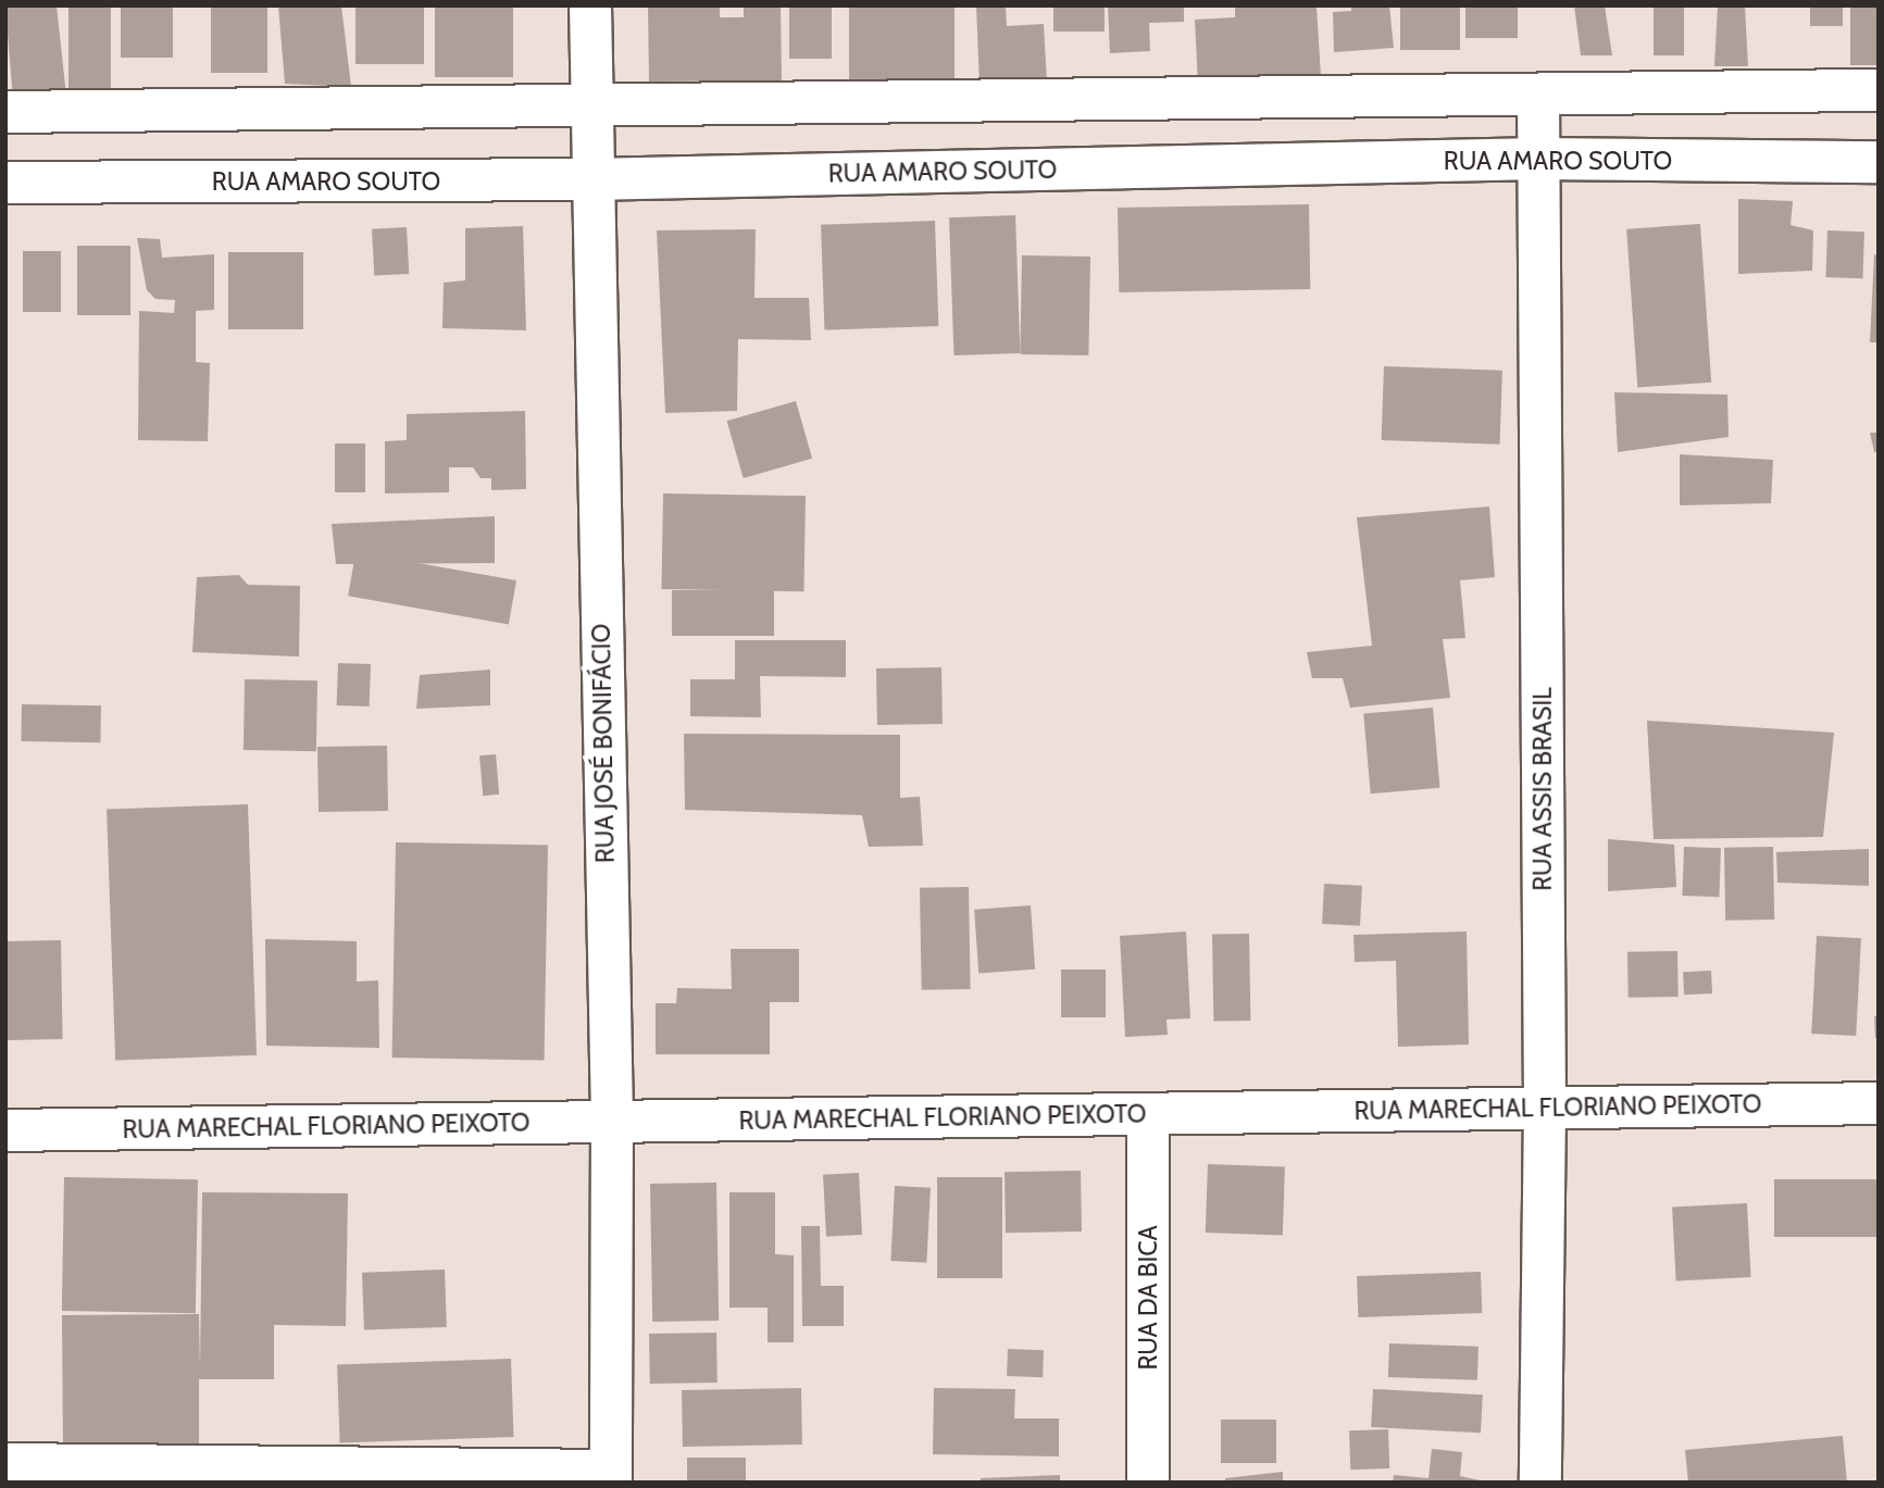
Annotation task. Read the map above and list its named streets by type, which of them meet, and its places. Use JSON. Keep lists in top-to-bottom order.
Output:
{
  "streets": {
    "street": [
      "RUA AMARO SOUTO",
      "RUA JOSÉ BONIFÁCIO",
      "RUA ASSIS BRASIL",
      "RUA MARECHAL FLORIANO PEIXOTO",
      "RUA DA BICA"
    ]
  },
  "crossings": [
    ["RUA AMARO SOUTO", "RUA JOSÉ BONIFÁCIO"],
    ["RUA AMARO SOUTO", "RUA ASSIS BRASIL"],
    ["RUA JOSÉ BONIFÁCIO", "RUA MARECHAL FLORIANO PEIXOTO"],
    ["RUA ASSIS BRASIL", "RUA MARECHAL FLORIANO PEIXOTO"],
    ["RUA MARECHAL FLORIANO PEIXOTO", "RUA DA BICA"]
  ]
}
